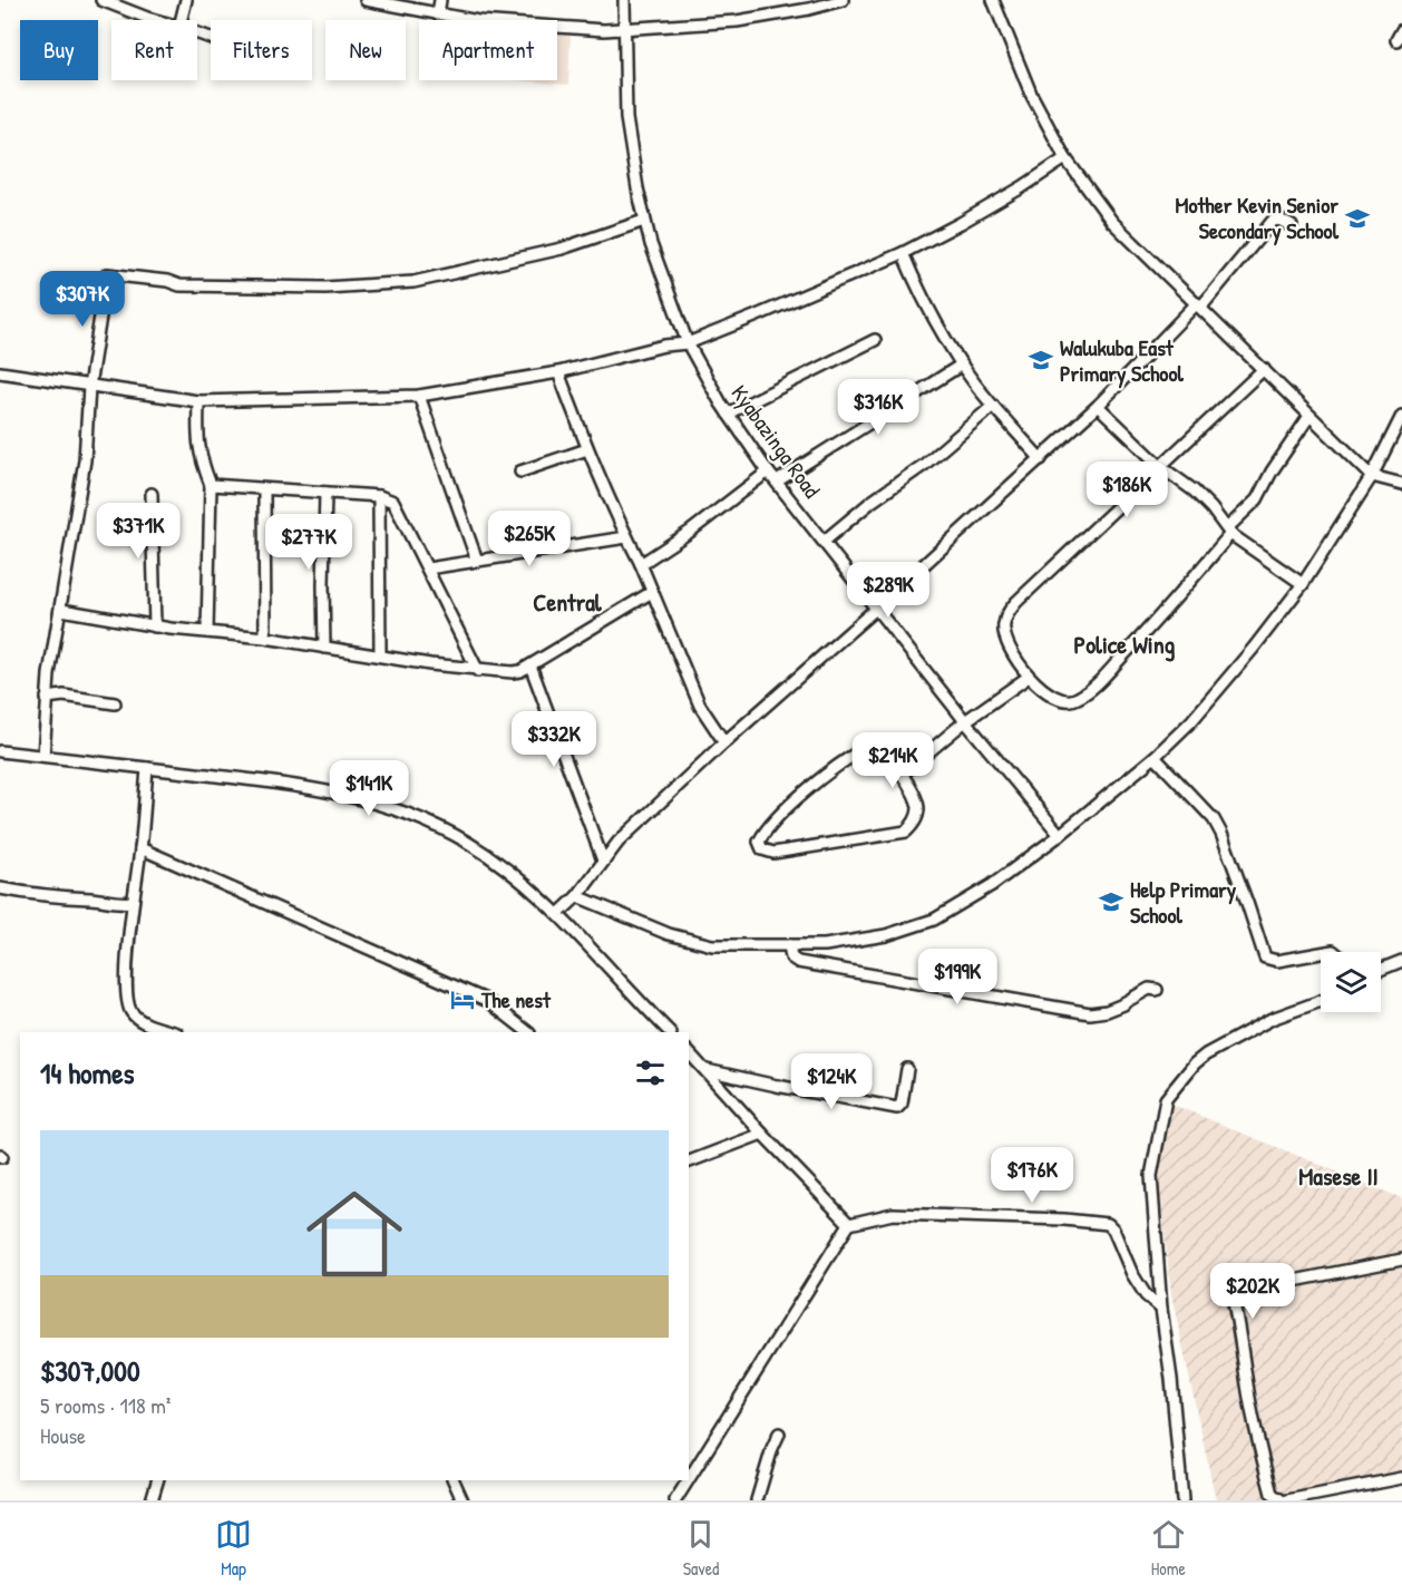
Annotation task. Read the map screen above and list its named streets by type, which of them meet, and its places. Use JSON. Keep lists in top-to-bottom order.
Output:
{
  "streets": {
    "street": ["Kyabazinga Road"]
  },
  "districts": ["Central", "Police Wing", "Masese II"],
  "places": {
    "school or university": ["Mother Kevin Senior Secondary School", "Walukuba East Primary School", "Help Primary School"],
    "hotel": ["The nest"]
  },
  "page": {
    "chip": [
      "Buy",
      "Rent",
      "Filters",
      "New",
      "Apartment"
    ],
    "price": [
      "$307K",
      "$316K",
      "$186K",
      "$371K",
      "$265K",
      "$277K",
      "$289K",
      "$332K",
      "$214K",
      "$141K",
      "$199K",
      "$124K",
      "$176K",
      "$202K"
    ],
    "heading": "14 homes",
    "list": [
      {
        "name": "$307,000",
        "note": "5 rooms · 118 m² · House"
      }
    ],
    "tabs": ["Map", "Saved", "Home"]
  }
}
